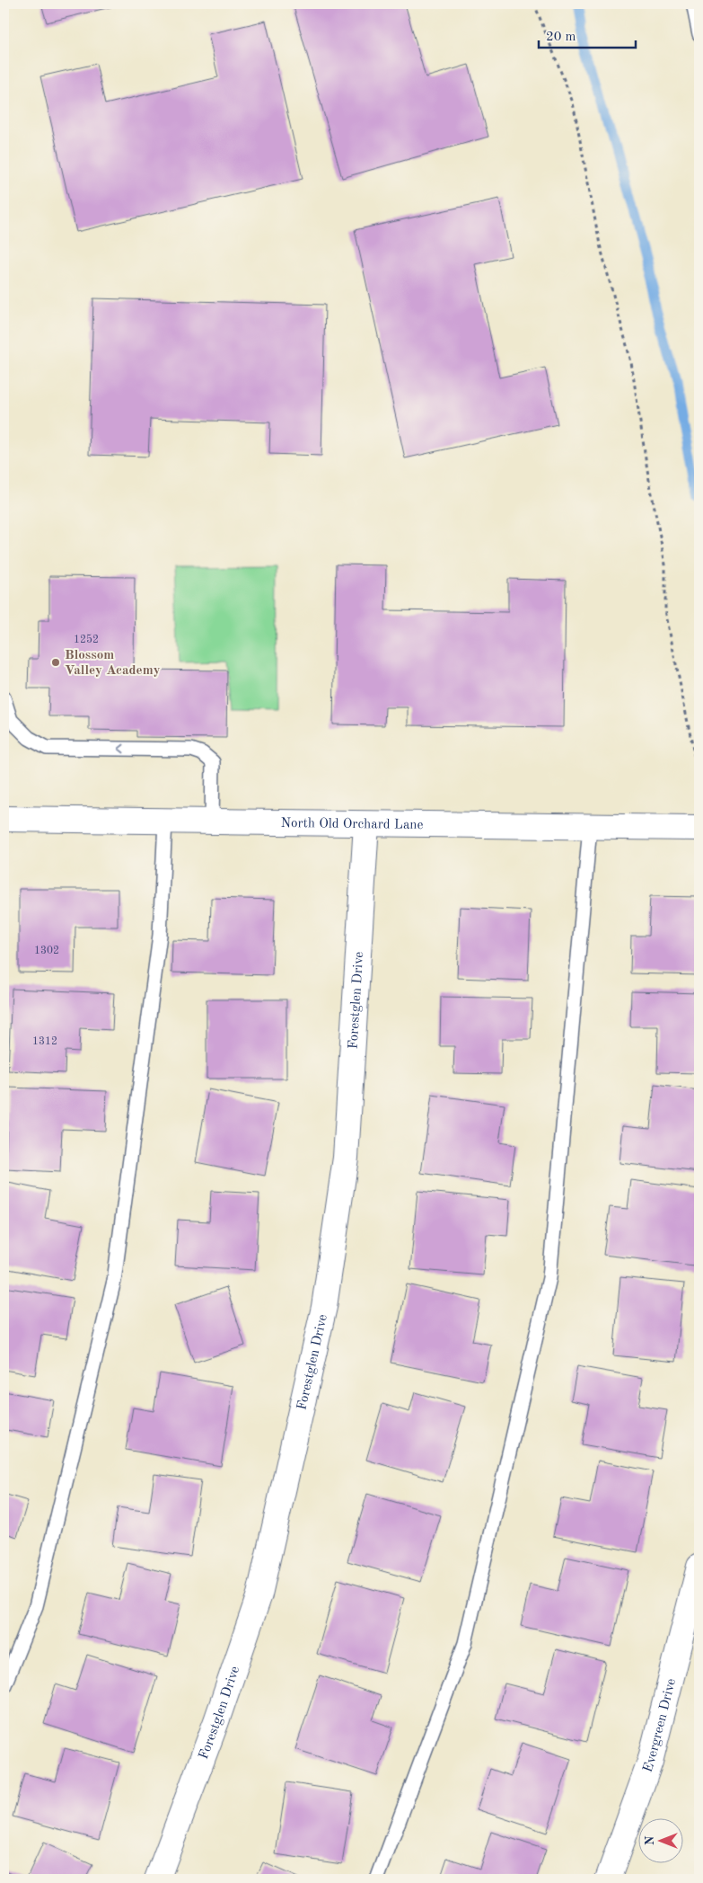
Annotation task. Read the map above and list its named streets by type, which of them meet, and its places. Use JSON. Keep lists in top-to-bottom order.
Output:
{
  "streets": {
    "street": ["North Old Orchard Lane", "Forestglen Drive", "Evergreen Drive"]
  },
  "crossings": [
    ["North Old Orchard Lane", "Forestglen Drive"]
  ],
  "places": ["Blossom Valley Academy"],
  "house_numbers": ["1252", "1302", "1312"],
  "scale_bar": "20 m",
  "north": "left"
}
